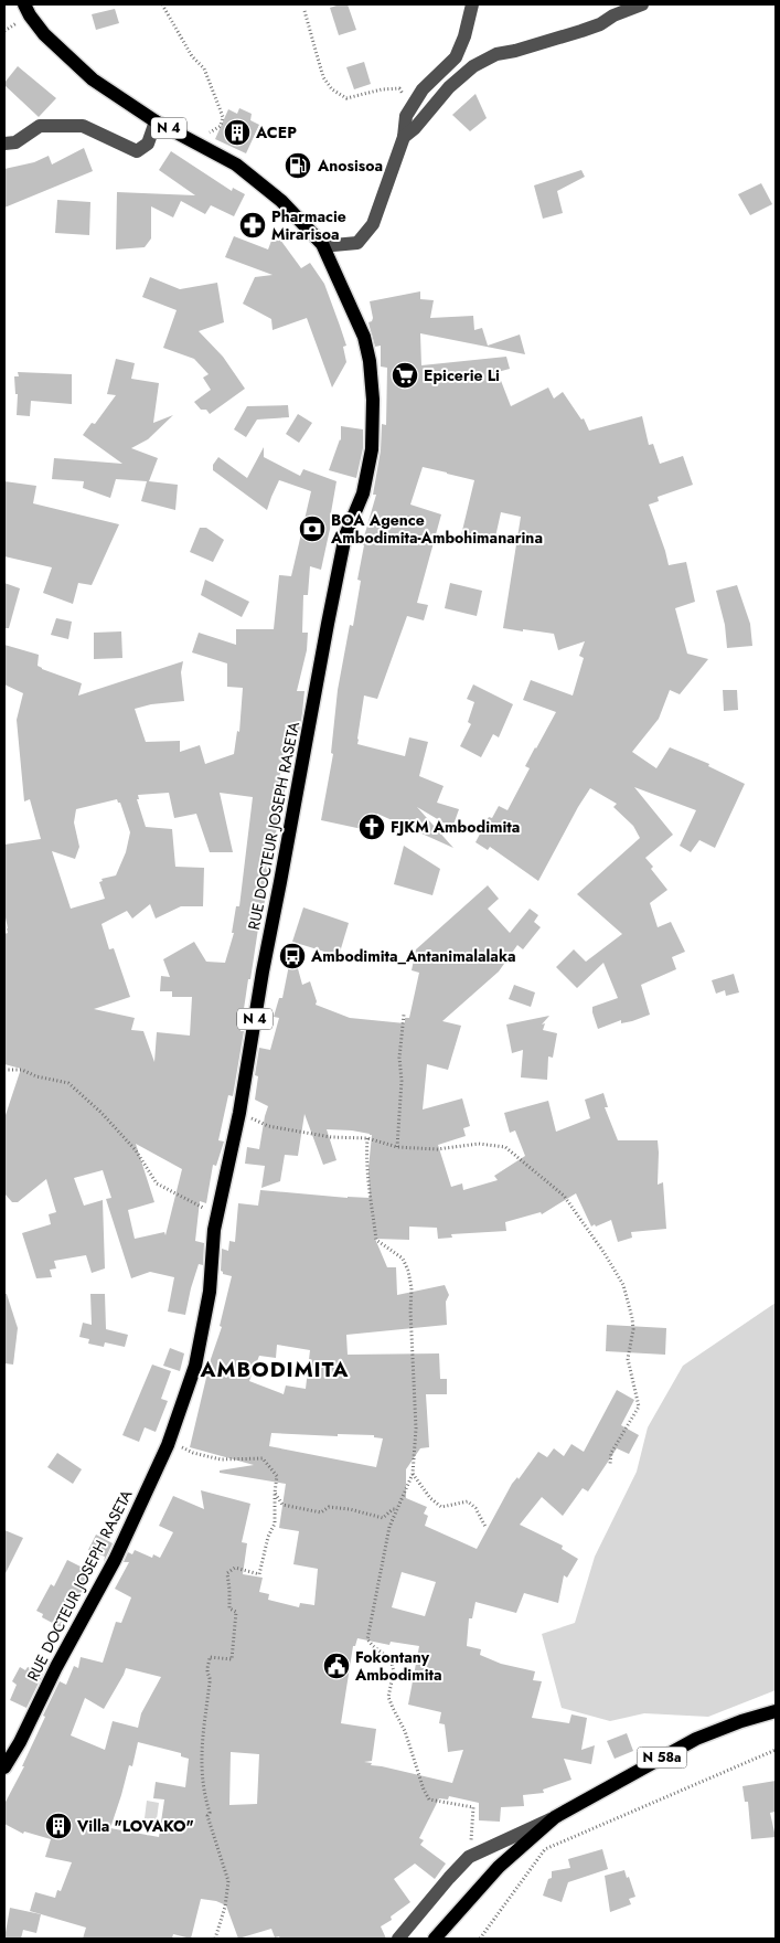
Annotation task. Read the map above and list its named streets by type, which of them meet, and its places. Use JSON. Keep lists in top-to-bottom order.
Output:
{
  "streets": {
    "main road": ["N 4", "RUE DOCTEUR JOSEPH RASETA", "N 58a"]
  },
  "districts": ["AMBODIMITA"],
  "places": {
    "building": ["ACEP", "Villa \"LOVAKO\""],
    "fuel station": ["Anosisoa"],
    "pharmacy": ["Pharmacie Mirarisoa"],
    "supermarket": ["Epicerie Li"],
    "bank": ["BOA Agence Ambodimita-Ambohimanarina"],
    "church": ["FJKM Ambodimita"],
    "bus stop": ["Ambodimita_Antanimalalaka"],
    "public building": ["Fokontany Ambodimita"]
  }
}
